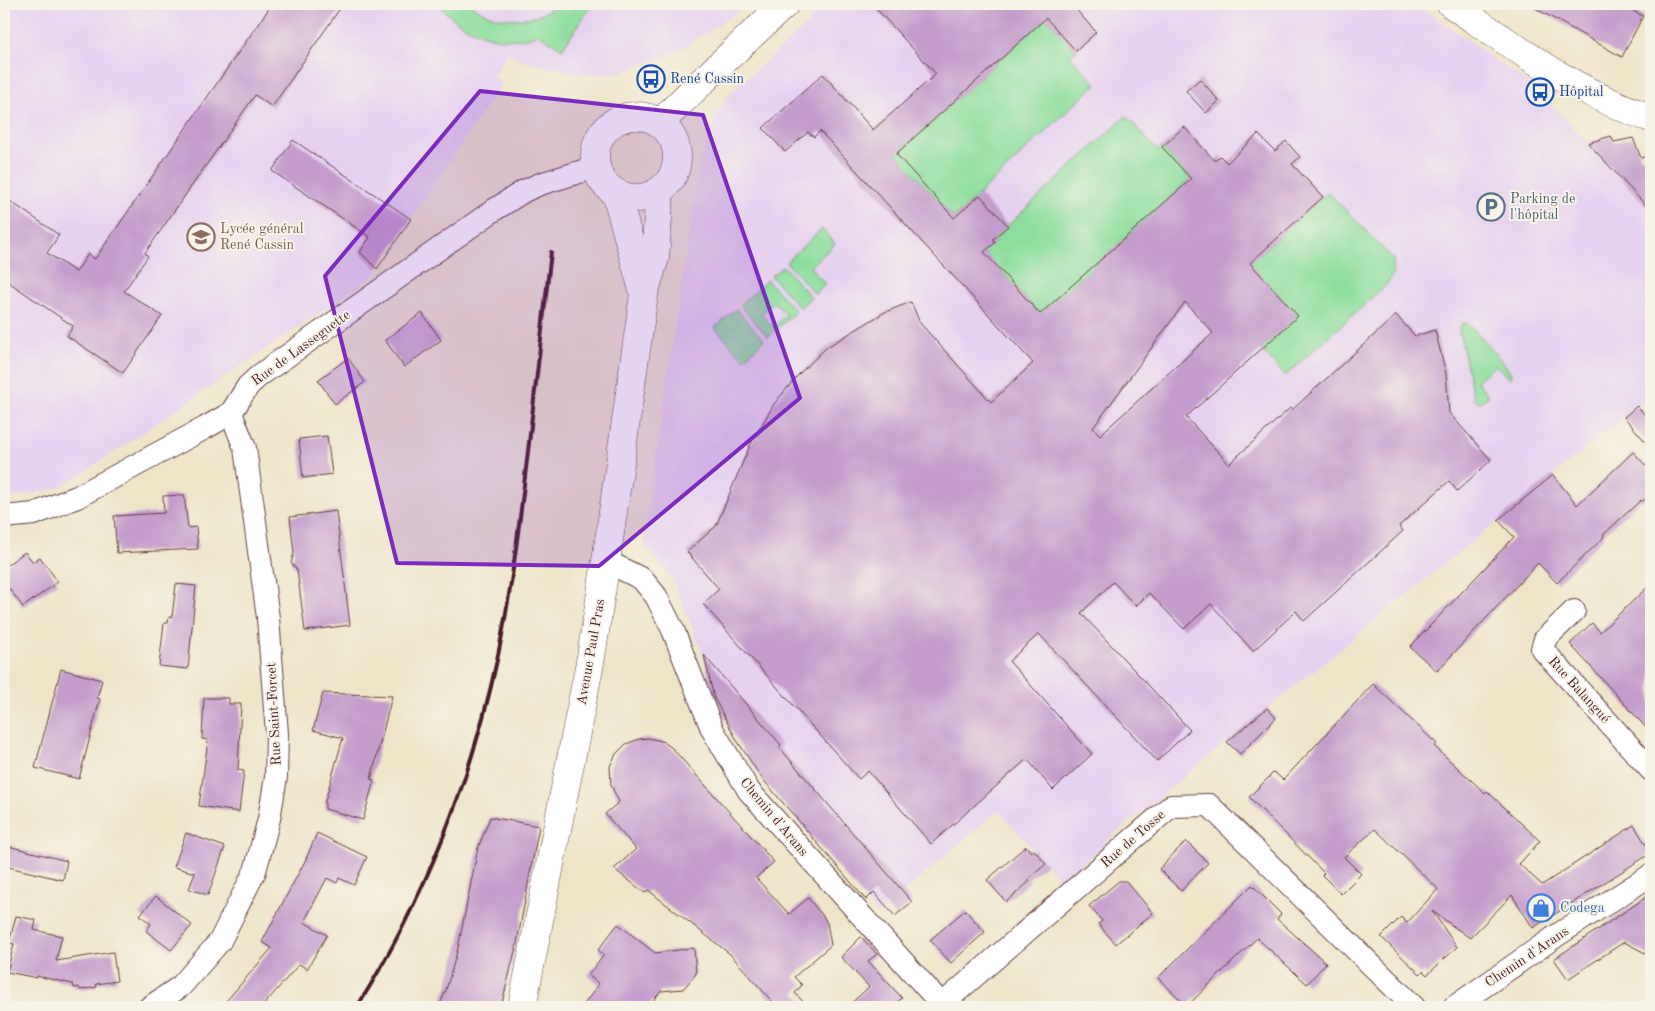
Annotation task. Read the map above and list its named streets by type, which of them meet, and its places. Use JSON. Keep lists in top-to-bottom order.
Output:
{
  "streets": {
    "street": [
      "Rue de Lasseguette",
      "Avenue Paul Pras",
      "Rue Balangué",
      "Rue Saint-Forcet",
      "Chemin d'Arans",
      "Rue de Tosse"
    ]
  },
  "crossings": [
    ["Rue de Lasseguette", "Avenue Paul Pras"],
    ["Rue de Lasseguette", "Rue Saint-Forcet"],
    ["Avenue Paul Pras", "Chemin d'Arans"],
    ["Chemin d'Arans", "Rue de Tosse"]
  ],
  "places": {
    "bus stop": ["René Cassin", "Hôpital"],
    "parking": ["Parking de l'hôpital"],
    "school or university": ["Lycée général René Cassin"],
    "shop": ["Codega"]
  }
}
